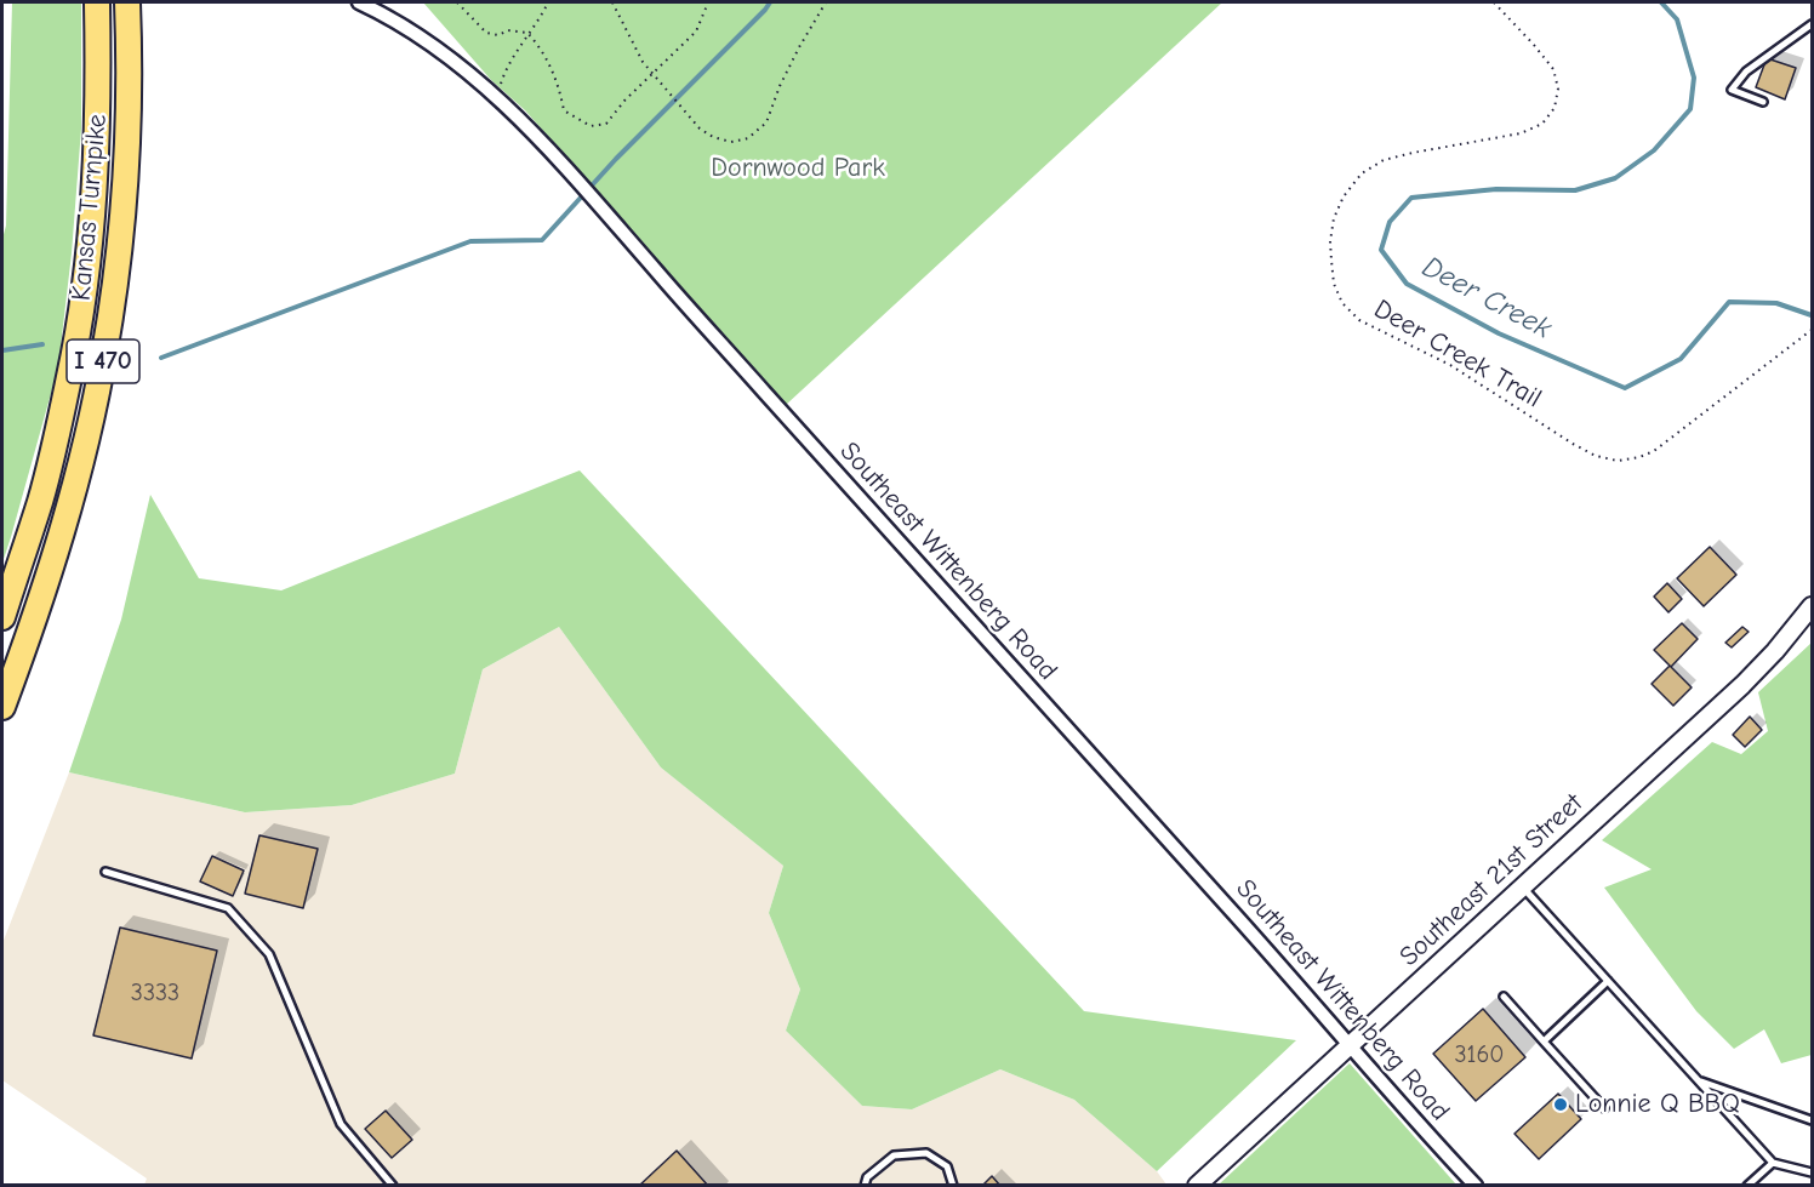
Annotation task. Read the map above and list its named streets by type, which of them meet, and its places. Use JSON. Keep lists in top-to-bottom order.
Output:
{
  "streets": {
    "highway": ["Kansas Turnpike", "I 470"],
    "street": ["Southeast Wittenberg Road", "Southeast 21st Street"],
    "path": ["Deer Creek Trail"]
  },
  "crossings": [
    ["Southeast Wittenberg Road", "Southeast 21st Street"]
  ],
  "water": ["Deer Creek"],
  "parks": ["Dornwood Park"],
  "places": ["Lonnie Q BBQ"],
  "house_numbers": ["3333", "3160"]
}
